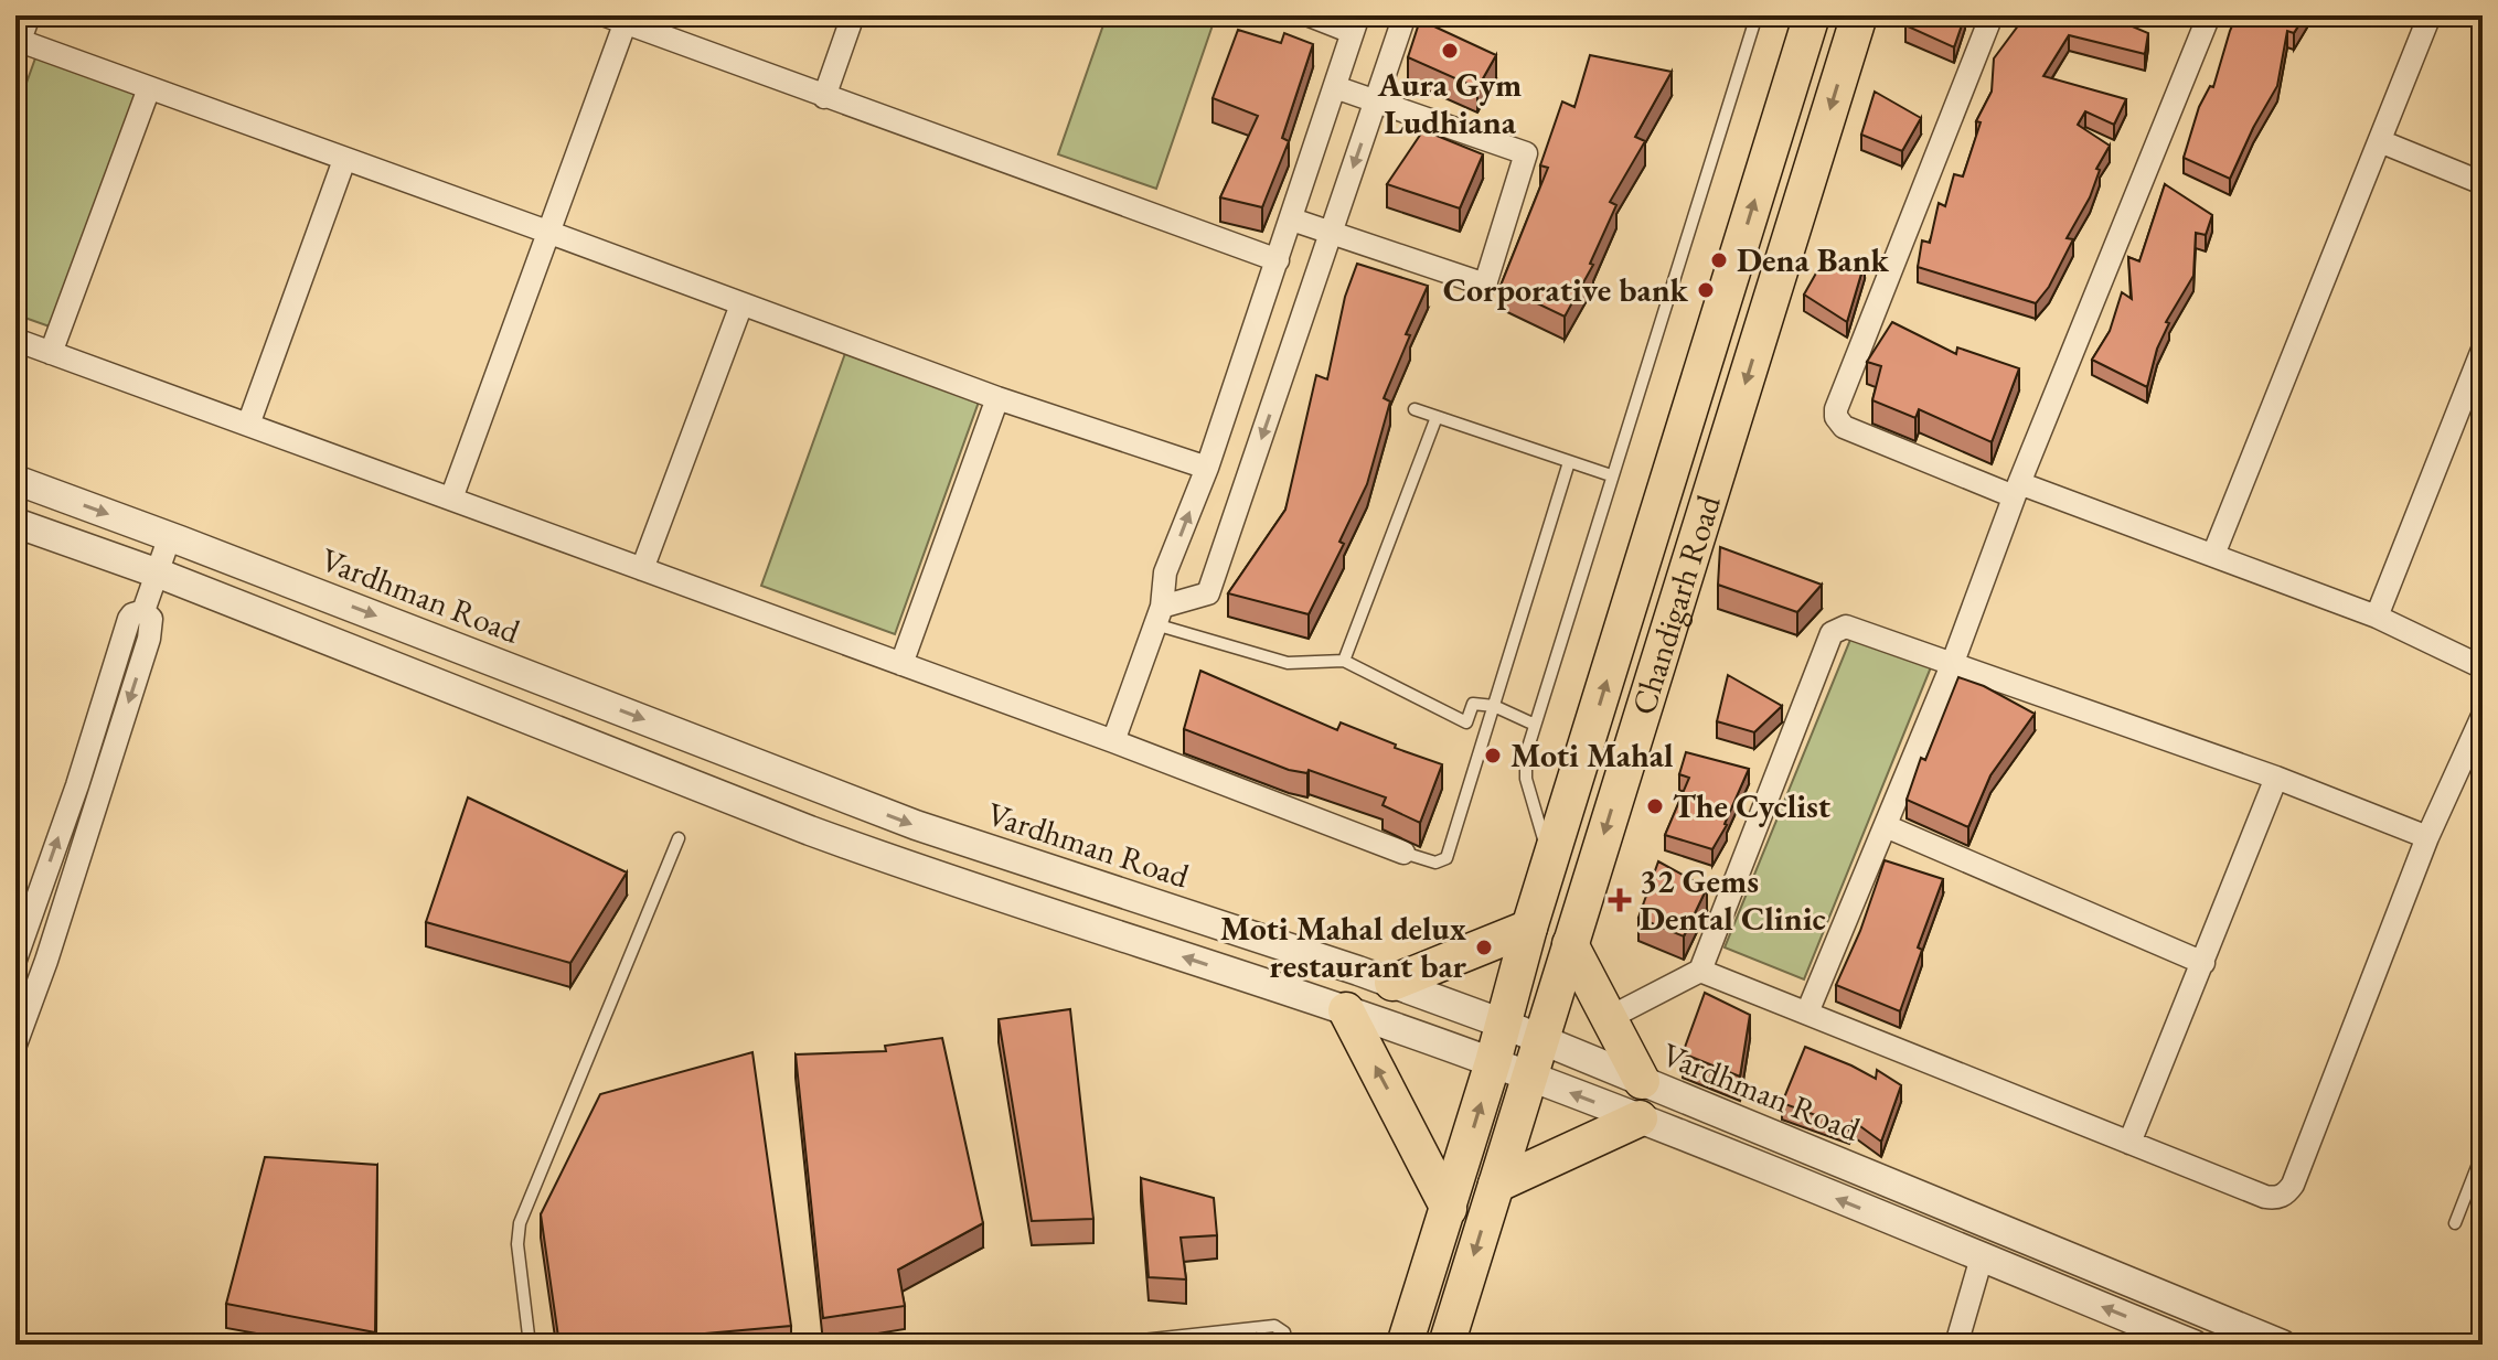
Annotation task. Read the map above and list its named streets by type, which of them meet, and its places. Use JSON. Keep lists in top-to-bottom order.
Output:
{
  "streets": {
    "main road": ["Chandigarh Road"],
    "street": ["Vardhman Road"]
  },
  "crossings": [
    ["Vardhman Road", "Chandigarh Road"]
  ],
  "places": {
    "other": [
      "Aura Gym Ludhiana",
      "Dena Bank",
      "Corporative bank",
      "Moti Mahal",
      "The Cyclist",
      "Moti Mahal delux restaurant bar"
    ],
    "health": ["32 Gems Dental Clinic"]
  }
}
